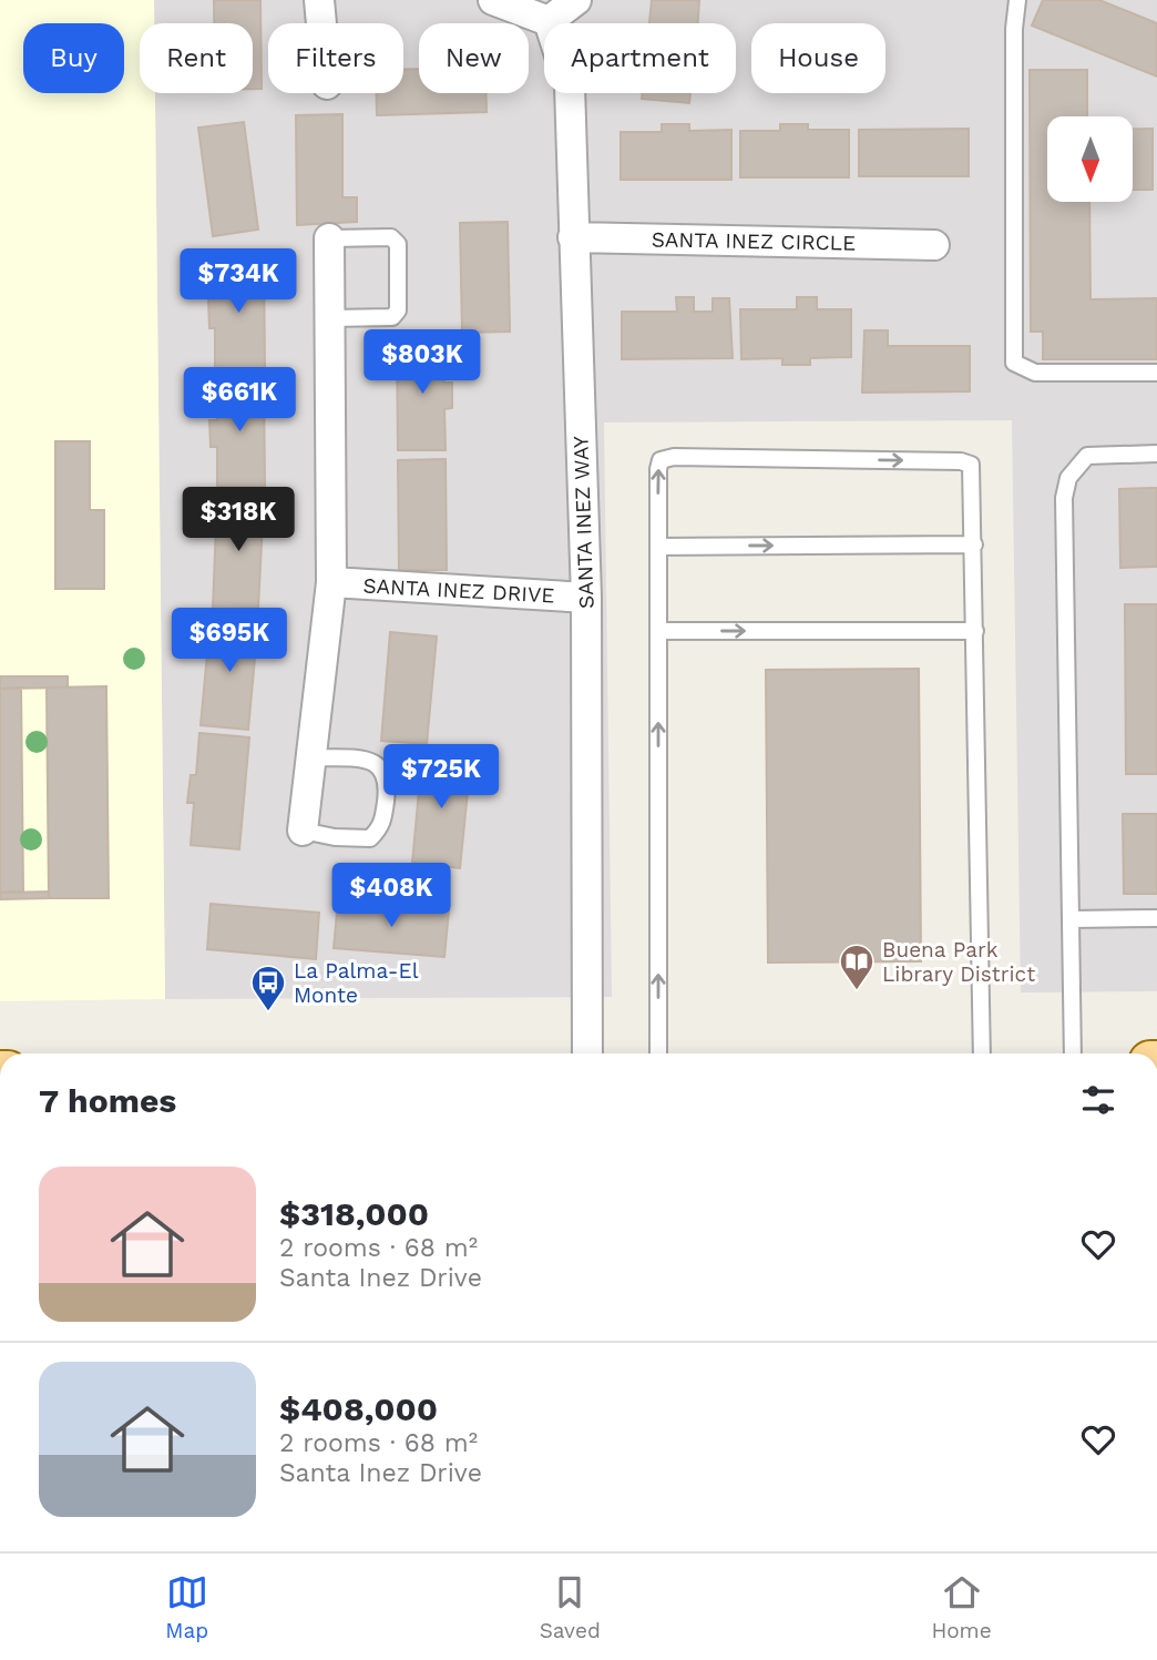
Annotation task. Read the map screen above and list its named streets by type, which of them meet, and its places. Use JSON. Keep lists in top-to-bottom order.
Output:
{
  "streets": {
    "street": ["SANTA INEZ CIRCLE", "SANTA INEZ WAY", "SANTA INEZ DRIVE"]
  },
  "crossings": [
    ["SANTA INEZ CIRCLE", "SANTA INEZ WAY"],
    ["SANTA INEZ WAY", "SANTA INEZ DRIVE"]
  ],
  "places": {
    "library": ["Buena Park Library District"],
    "bus stop": ["La Palma-El Monte"]
  },
  "north": "bottom",
  "page": {
    "chip": [
      "Buy",
      "Rent",
      "Filters",
      "New",
      "Apartment",
      "House"
    ],
    "price": [
      "$734K",
      "$803K",
      "$661K",
      "$318K",
      "$695K",
      "$725K",
      "$408K"
    ],
    "heading": "7 homes",
    "list": [
      {
        "name": "$318,000",
        "note": "2 rooms · 68 m² · Santa Inez Drive"
      },
      {
        "name": "$408,000",
        "note": "2 rooms · 68 m² · Santa Inez Drive"
      }
    ],
    "tabs": ["Map", "Saved", "Home"]
  }
}
